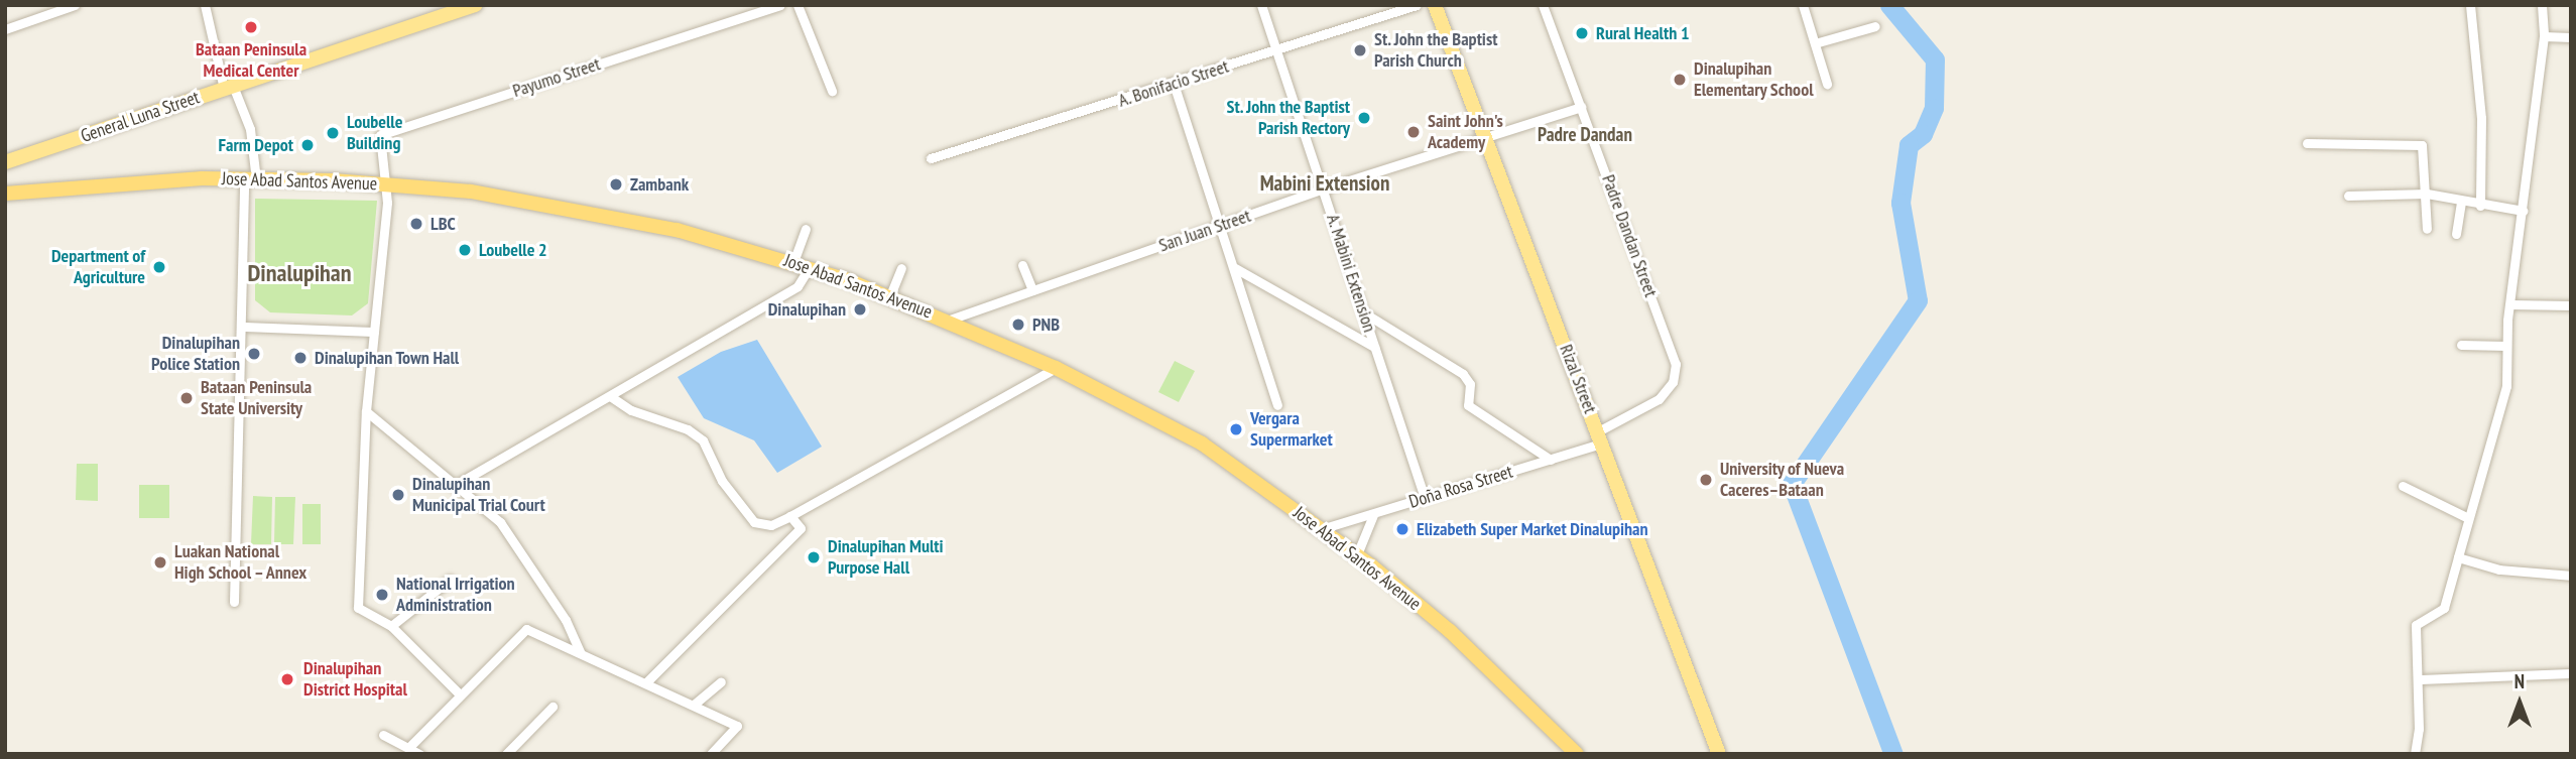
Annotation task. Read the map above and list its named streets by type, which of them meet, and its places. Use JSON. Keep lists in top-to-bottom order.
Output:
{
  "streets": {
    "highway": ["Jose Abad Santos Avenue"],
    "main road": ["General Luna Street", "Rizal Street"],
    "street": [
      "Payumo Street",
      "A. Bonifacio Street",
      "San Juan Street",
      "Padre Dandan Street",
      "A. Mabini Extension",
      "Doña Rosa Street"
    ]
  },
  "crossings": [
    ["Payumo Street", "Jose Abad Santos Avenue"],
    ["A. Bonifacio Street", "A. Mabini Extension"],
    ["Jose Abad Santos Avenue", "San Juan Street"],
    ["Jose Abad Santos Avenue", "Doña Rosa Street"],
    ["San Juan Street", "Padre Dandan Street"],
    ["San Juan Street", "A. Mabini Extension"],
    ["San Juan Street", "Rizal Street"],
    ["Padre Dandan Street", "Rizal Street"],
    ["Padre Dandan Street", "Doña Rosa Street"],
    ["A. Mabini Extension", "Doña Rosa Street"],
    ["Rizal Street", "Doña Rosa Street"]
  ],
  "districts": ["Padre Dandan", "Mabini Extension", "Dinalupihan"],
  "places": [
    "Bataan Peninsula Medical Center",
    "Rural Health 1",
    "St. John the Baptist Parish Church",
    "Dinalupihan Elementary School",
    "St. John the Baptist Parish Rectory",
    "Saint John's Academy",
    "Loubelle Building",
    "Farm Depot",
    "Zambank",
    "LBC",
    "Loubelle 2",
    "Department of Agriculture",
    "Dinalupihan",
    "PNB",
    "Dinalupihan Police Station",
    "Dinalupihan Town Hall",
    "Bataan Peninsula State University",
    "Vergara Supermarket",
    "University of Nueva Caceres–Bataan",
    "Dinalupihan Municipal Trial Court",
    "Elizabeth Super Market Dinalupihan",
    "Dinalupihan Multi Purpose Hall",
    "Luakan National High School – Annex",
    "National Irrigation Administration",
    "Dinalupihan District Hospital"
  ],
  "north": "top"
}
